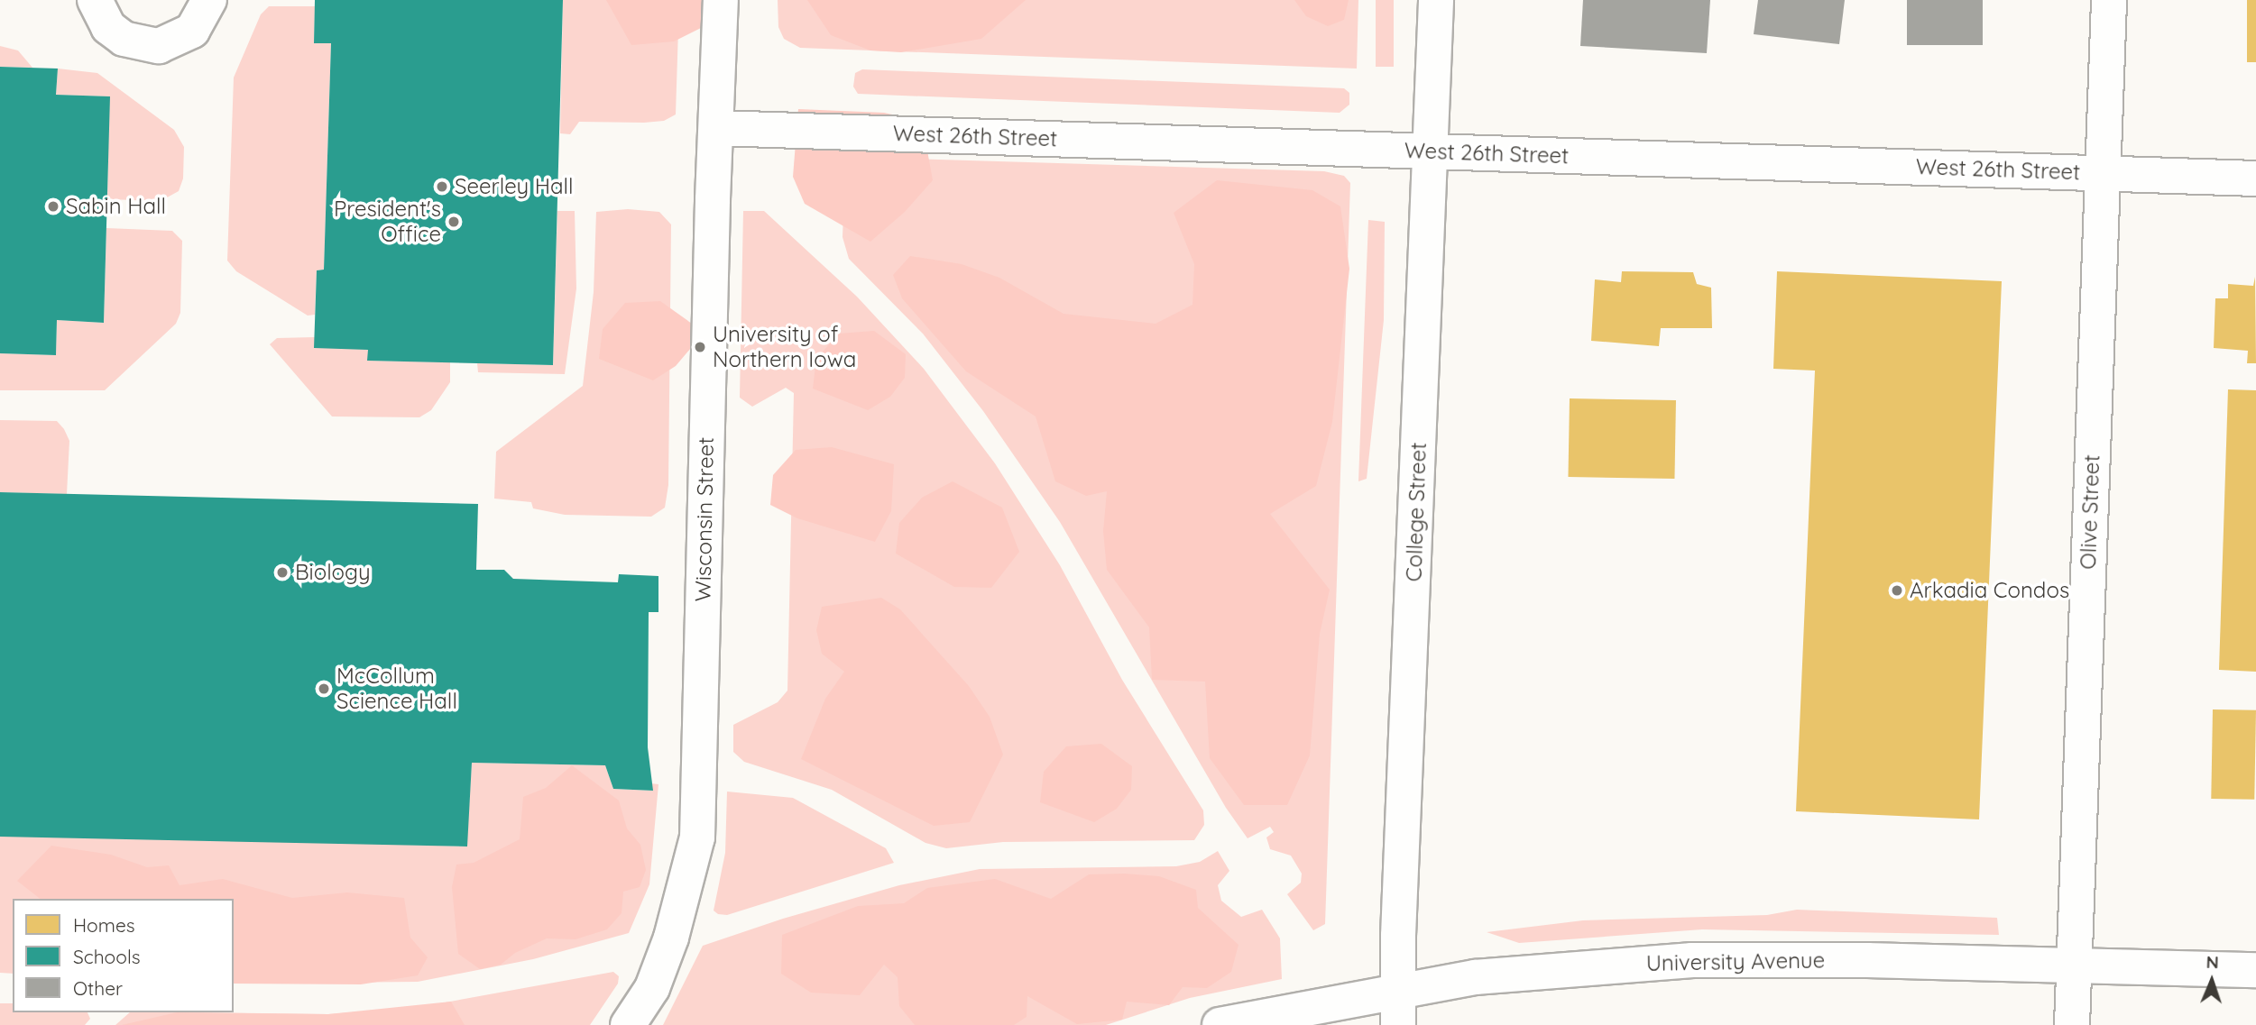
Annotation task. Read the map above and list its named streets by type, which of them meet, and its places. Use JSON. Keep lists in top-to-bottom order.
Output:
{
  "streets": {
    "street": [
      "West 26th Street",
      "College Street",
      "Olive Street",
      "Wisconsin Street",
      "University Avenue"
    ]
  },
  "crossings": [
    ["West 26th Street", "College Street"],
    ["West 26th Street", "Olive Street"],
    ["West 26th Street", "Wisconsin Street"],
    ["College Street", "University Avenue"],
    ["Olive Street", "University Avenue"]
  ],
  "places": [
    "Seerley Hall",
    "Sabin Hall",
    "President's Office",
    "University of Northern Iowa",
    "Biology",
    "Arkadia Condos",
    "McCollum Science Hall"
  ],
  "legend": ["Homes", "Schools", "Other"],
  "north": "top"
}
